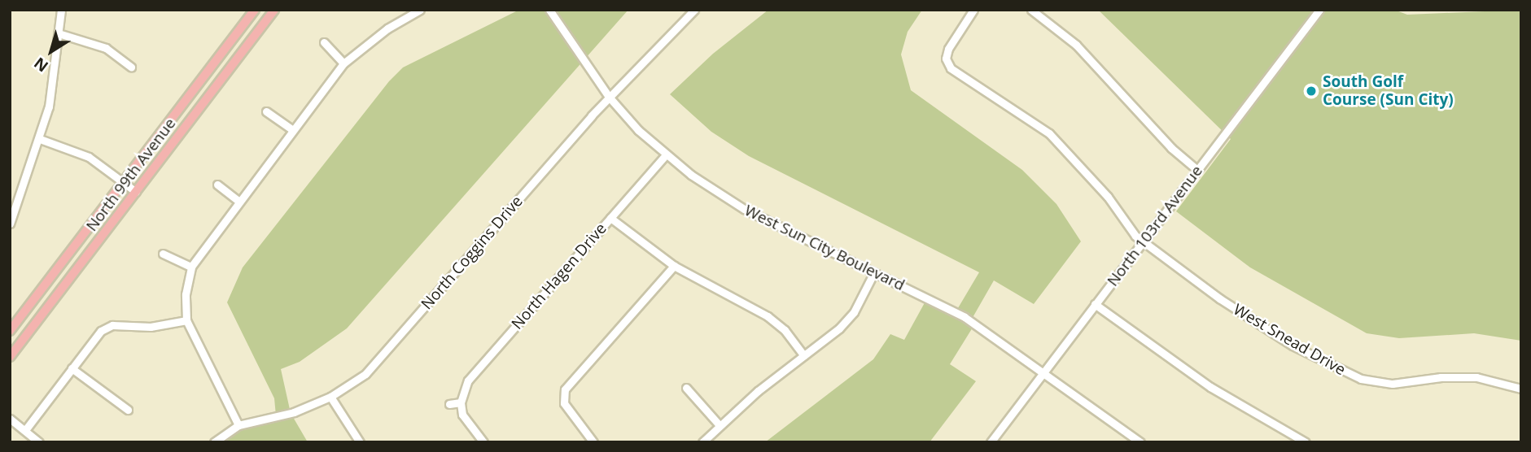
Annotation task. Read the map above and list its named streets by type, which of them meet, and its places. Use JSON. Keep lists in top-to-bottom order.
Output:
{
  "streets": {
    "main road": ["North 99th Avenue"],
    "street": [
      "North 103rd Avenue",
      "West Sun City Boulevard",
      "North Coggins Drive",
      "North Hagen Drive",
      "West Snead Drive"
    ]
  },
  "crossings": [
    ["North 103rd Avenue", "West Sun City Boulevard"],
    ["North 103rd Avenue", "West Snead Drive"],
    ["West Sun City Boulevard", "North Coggins Drive"],
    ["West Sun City Boulevard", "North Hagen Drive"]
  ],
  "places": ["South Golf Course (Sun City)"],
  "north": "bottom left"
}
